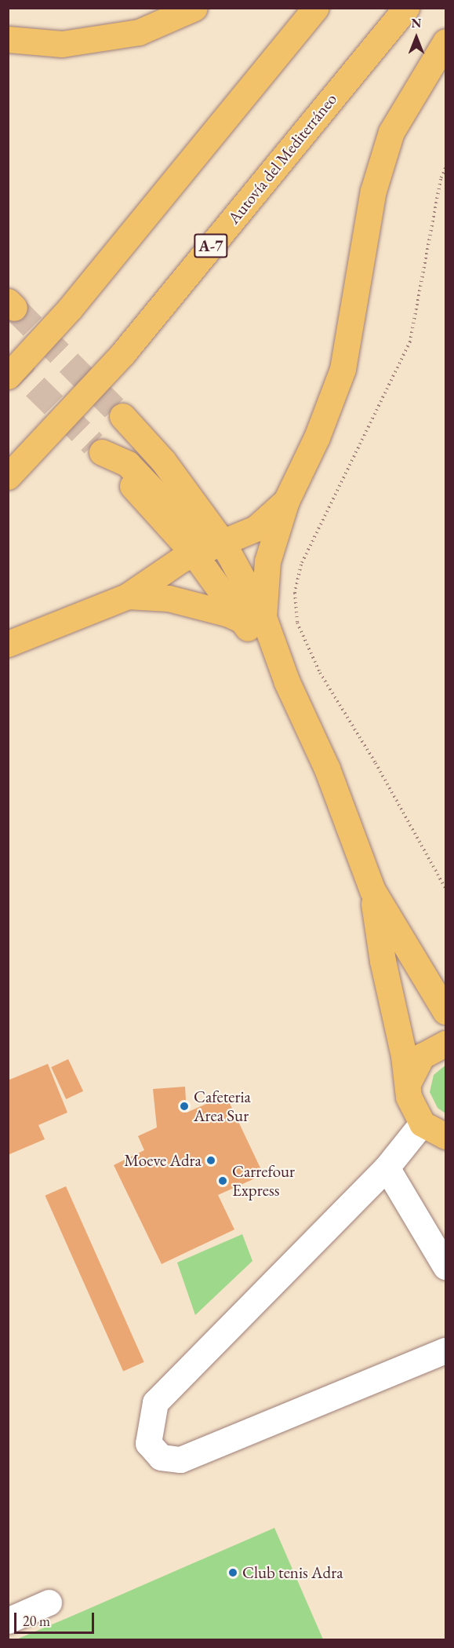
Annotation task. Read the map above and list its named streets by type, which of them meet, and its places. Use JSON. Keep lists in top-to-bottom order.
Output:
{
  "streets": {
    "main road": ["Autovía del Mediterráneo", "A-7"]
  },
  "places": [
    "Cafeteria Area Sur",
    "Moeve Adra",
    "Carrefour Express",
    "Club tenis Adra"
  ],
  "scale_bar": "20 m",
  "north": "top"
}
